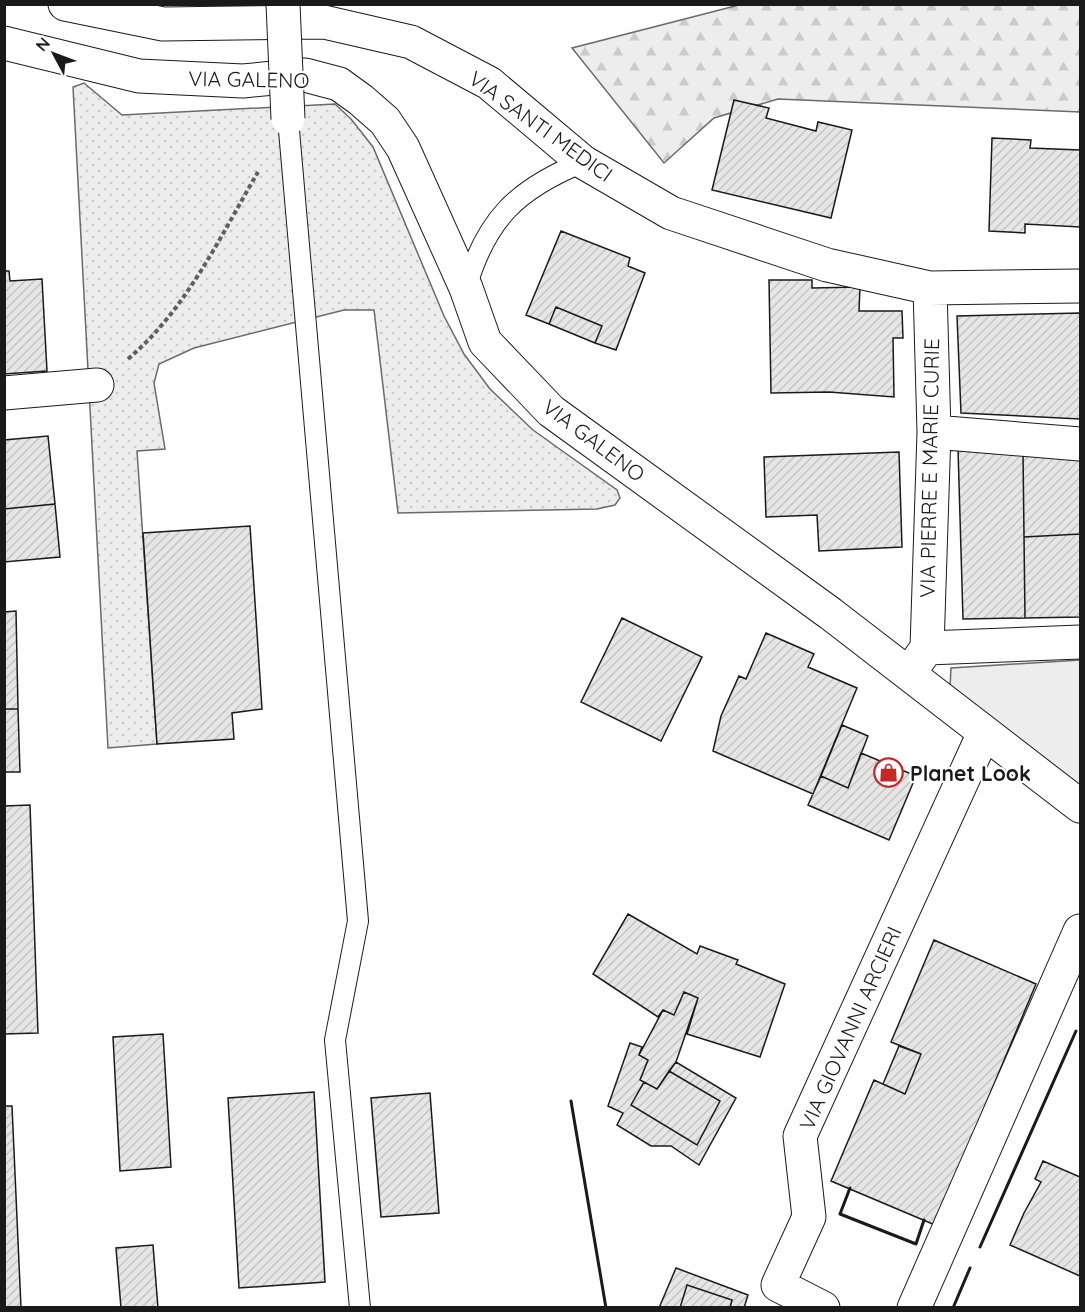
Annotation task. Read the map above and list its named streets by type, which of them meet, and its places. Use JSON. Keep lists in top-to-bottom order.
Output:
{
  "streets": {
    "street": [
      "VIA GALENO",
      "VIA SANTI MEDICI",
      "VIA PIERRE E MARIE CURIE",
      "VIA GIOVANNI ARCIERI"
    ]
  },
  "crossings": [
    ["VIA GALENO", "VIA PIERRE E MARIE CURIE"],
    ["VIA GALENO", "VIA GIOVANNI ARCIERI"],
    ["VIA SANTI MEDICI", "VIA PIERRE E MARIE CURIE"]
  ],
  "places": {
    "shop": ["Planet Look"]
  },
  "north": "top left"
}
